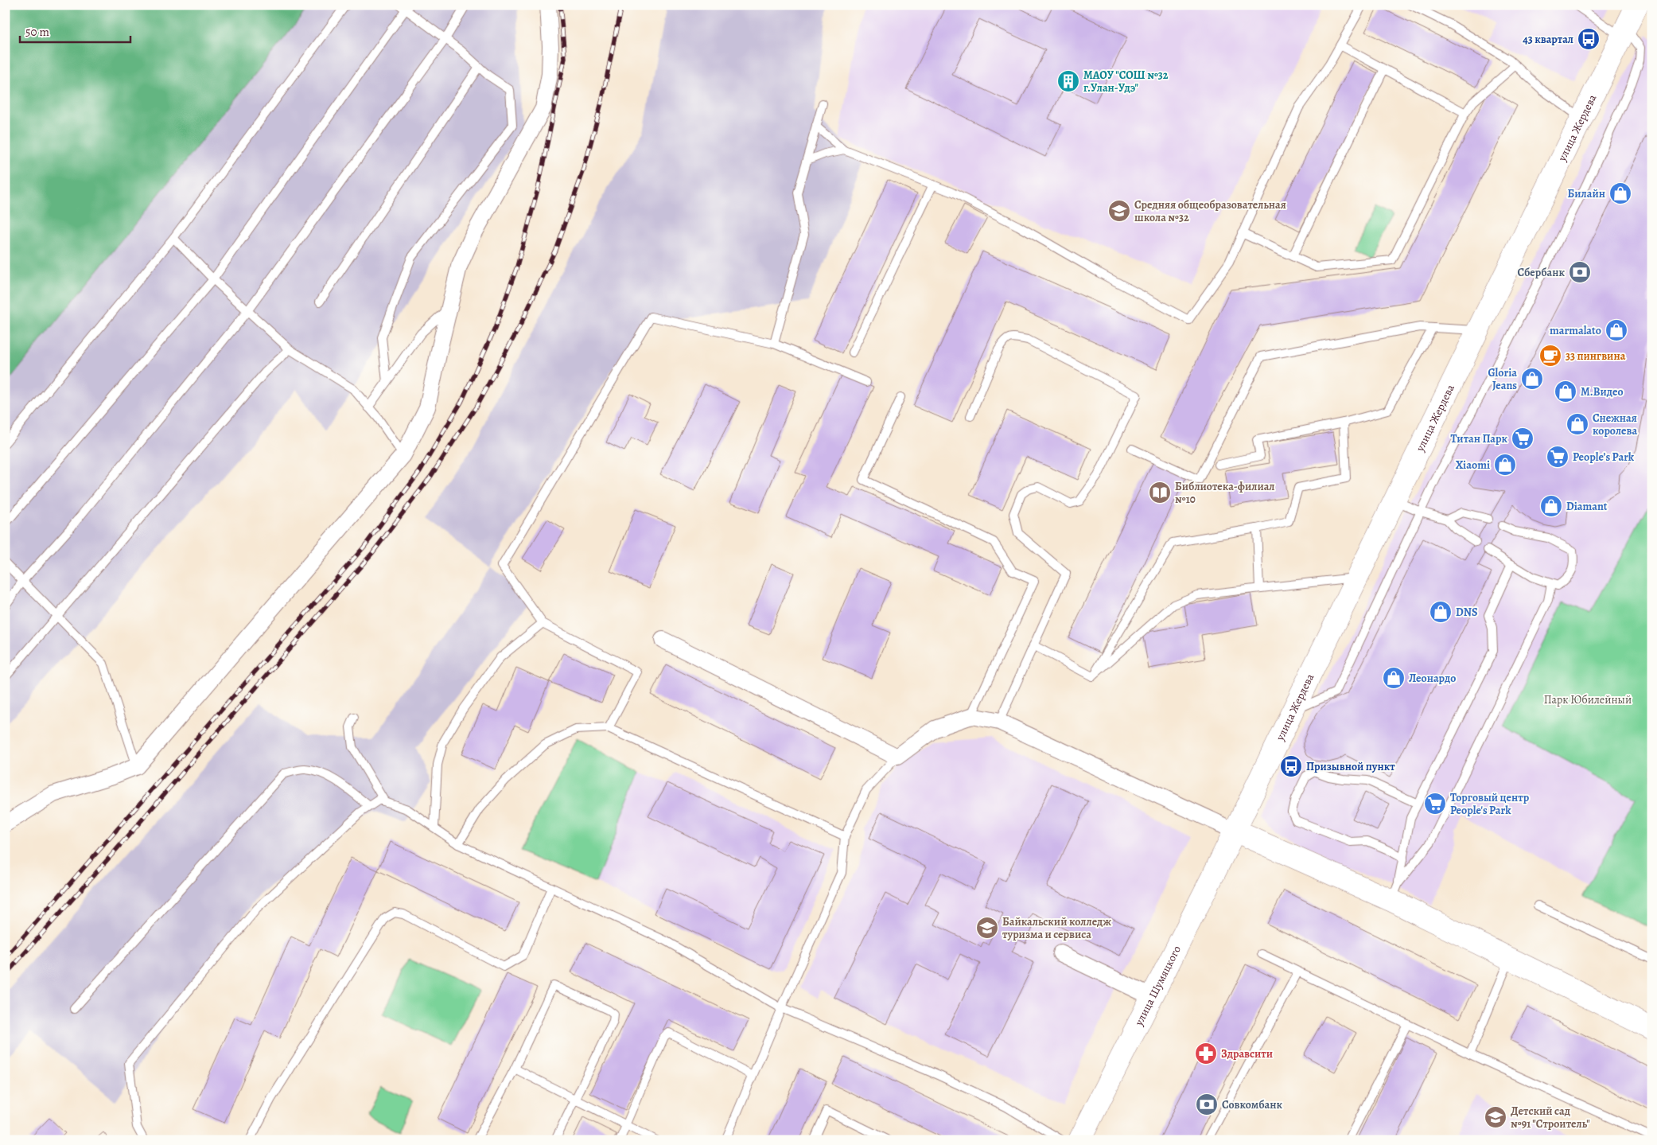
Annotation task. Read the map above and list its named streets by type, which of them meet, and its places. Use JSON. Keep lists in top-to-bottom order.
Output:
{
  "streets": {
    "main road": ["улица Жердева", "улица Шумяцкого"]
  },
  "crossings": [
    ["улица Жердева", "улица Шумяцкого"]
  ],
  "parks": ["Парк Юбилейный"],
  "places": {
    "bus stop": ["43 квартал", "Призывной пункт"],
    "building": ["МАОУ \"СОШ №32 г.Улан-Удэ\""],
    "shop": [
      "Билайн",
      "marmalato",
      "Gloria Jeans",
      "М.Видео",
      "Снежная королева",
      "Xiaomi",
      "Diamant",
      "DNS",
      "Леонардо"
    ],
    "school or university": ["Средняя общеобразовательная школа №32", "Байкальский колледж туризма и сервиса", "Детский сад №91 \"Строитель\""],
    "bank": ["Сбербанк", "Совкомбанк"],
    "cafe": ["33 пингвина"],
    "supermarket": ["Титан Парк", "People’s Park", "Торговый центр People's Park"],
    "library": ["Библиотека-филиал №10"],
    "pharmacy": ["Здравсити"]
  },
  "scale_bar": "50 m"
}
